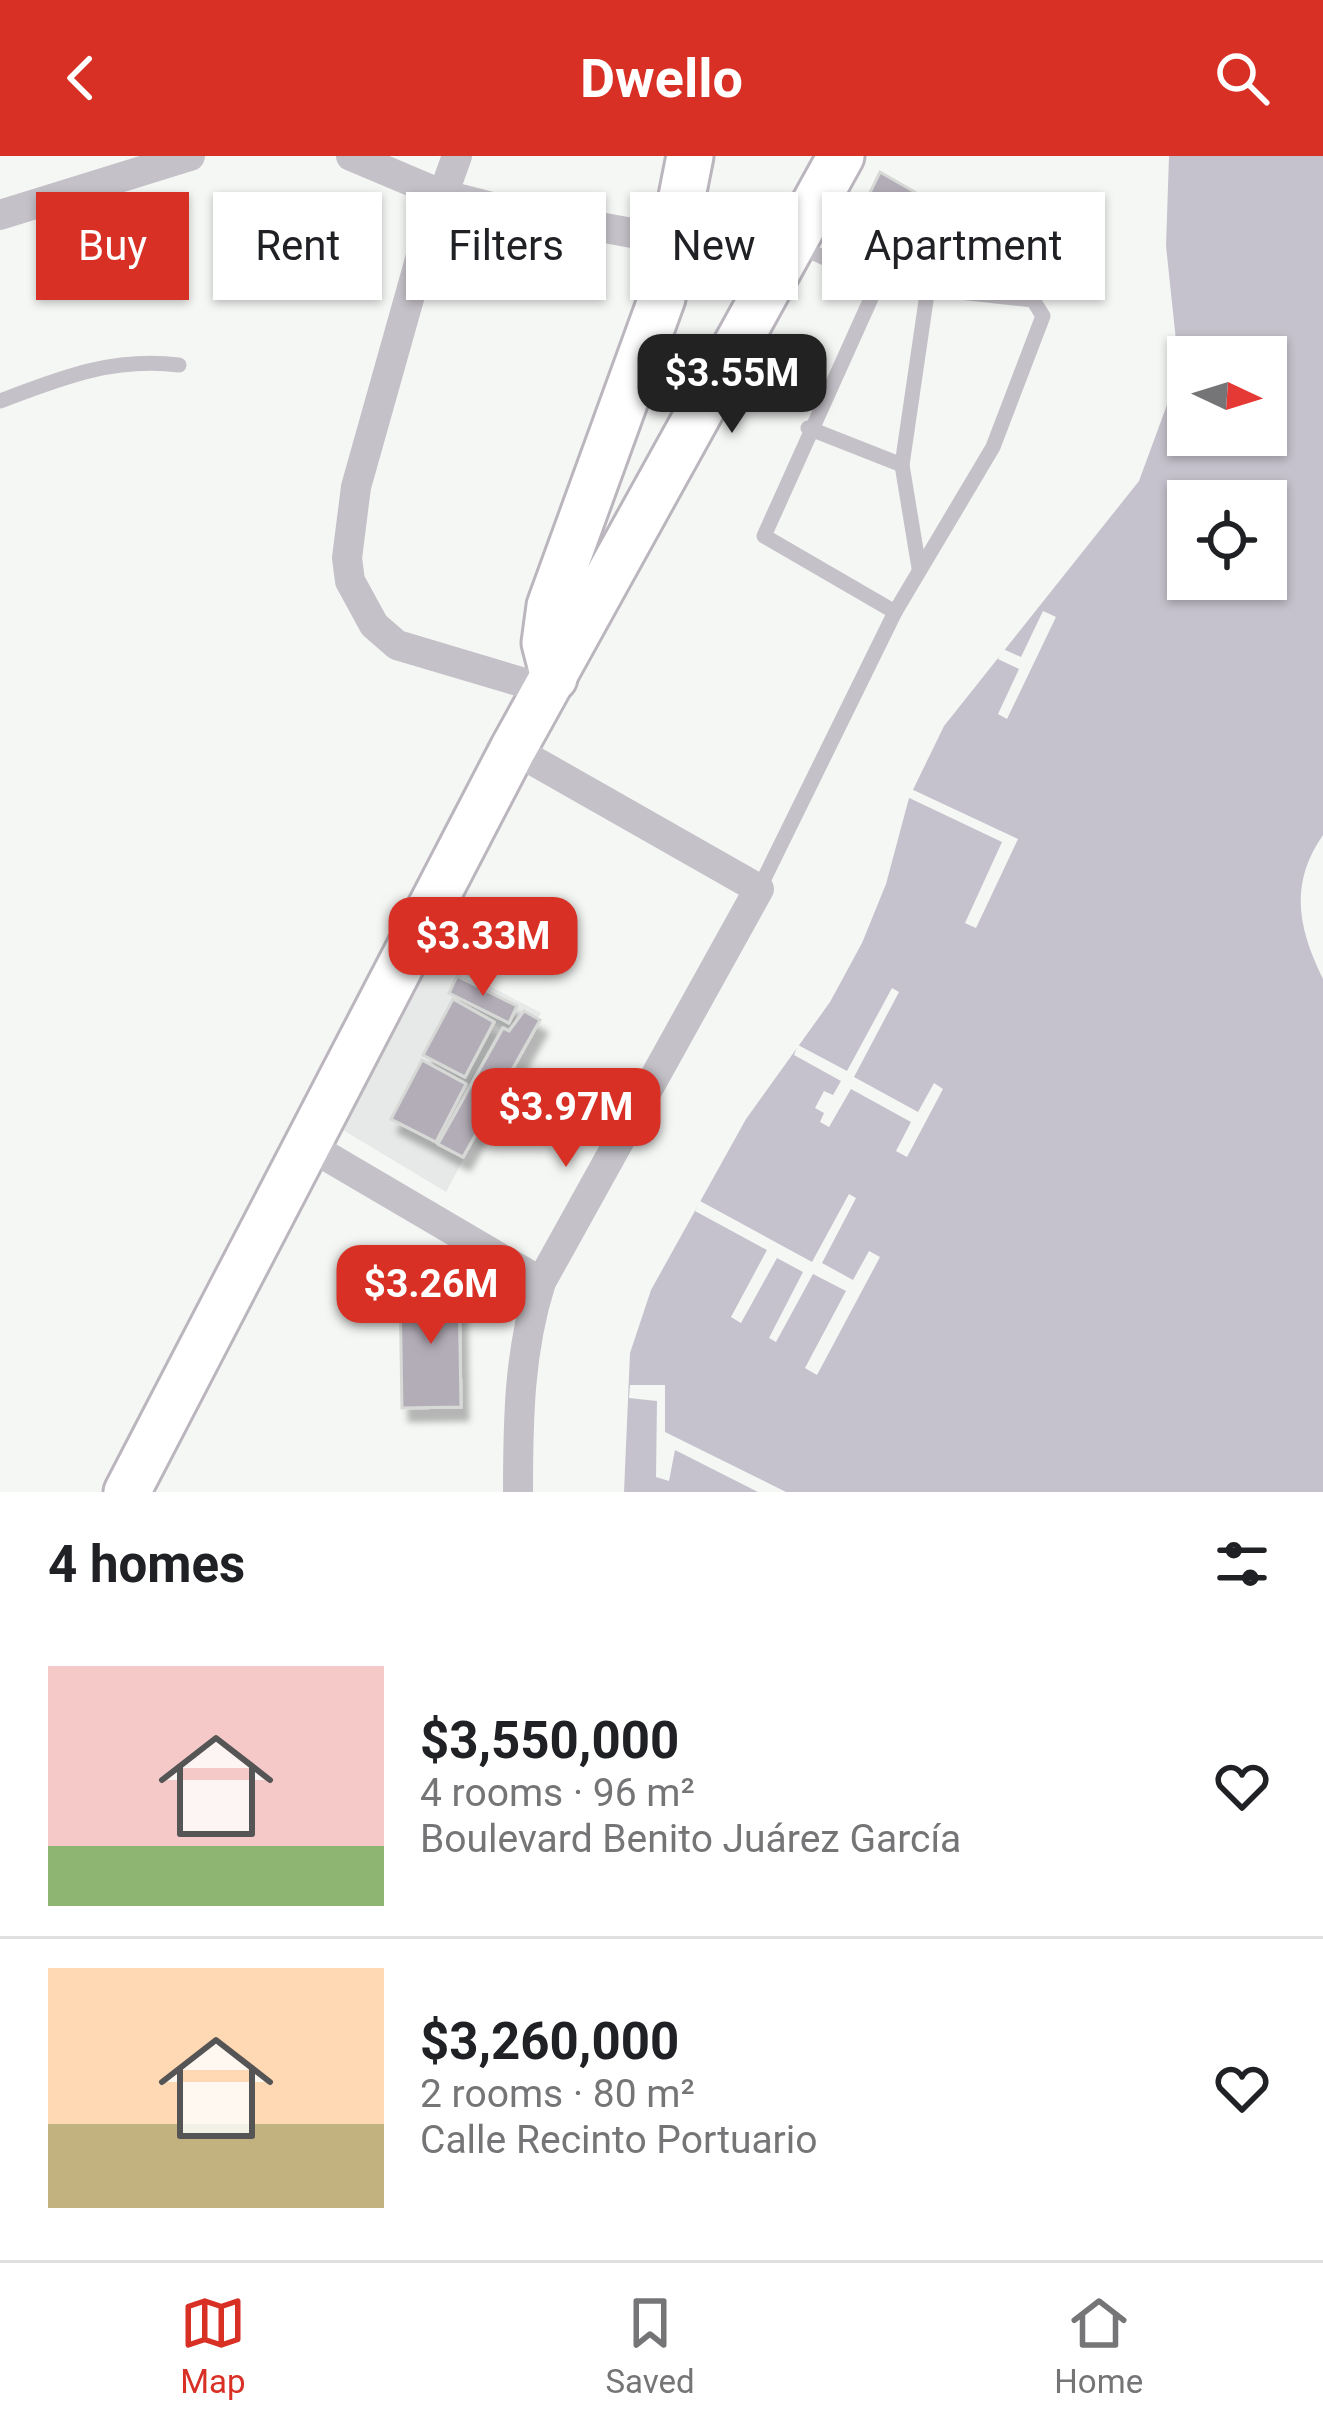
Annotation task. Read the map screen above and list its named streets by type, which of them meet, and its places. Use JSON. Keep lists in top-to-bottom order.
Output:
{
  "north": "right",
  "page": {
    "header": "Dwello",
    "chip": [
      "Buy",
      "Rent",
      "Filters",
      "New",
      "Apartment"
    ],
    "price": [
      "$3.55M",
      "$3.33M",
      "$3.97M",
      "$3.26M"
    ],
    "heading": "4 homes",
    "list": [
      {
        "name": "$3,550,000",
        "note": "4 rooms · 96 m² · Boulevard Benito Juárez García"
      },
      {
        "name": "$3,260,000",
        "note": "2 rooms · 80 m² · Calle Recinto Portuario"
      }
    ],
    "tabs": ["Map", "Saved", "Home"]
  }
}
